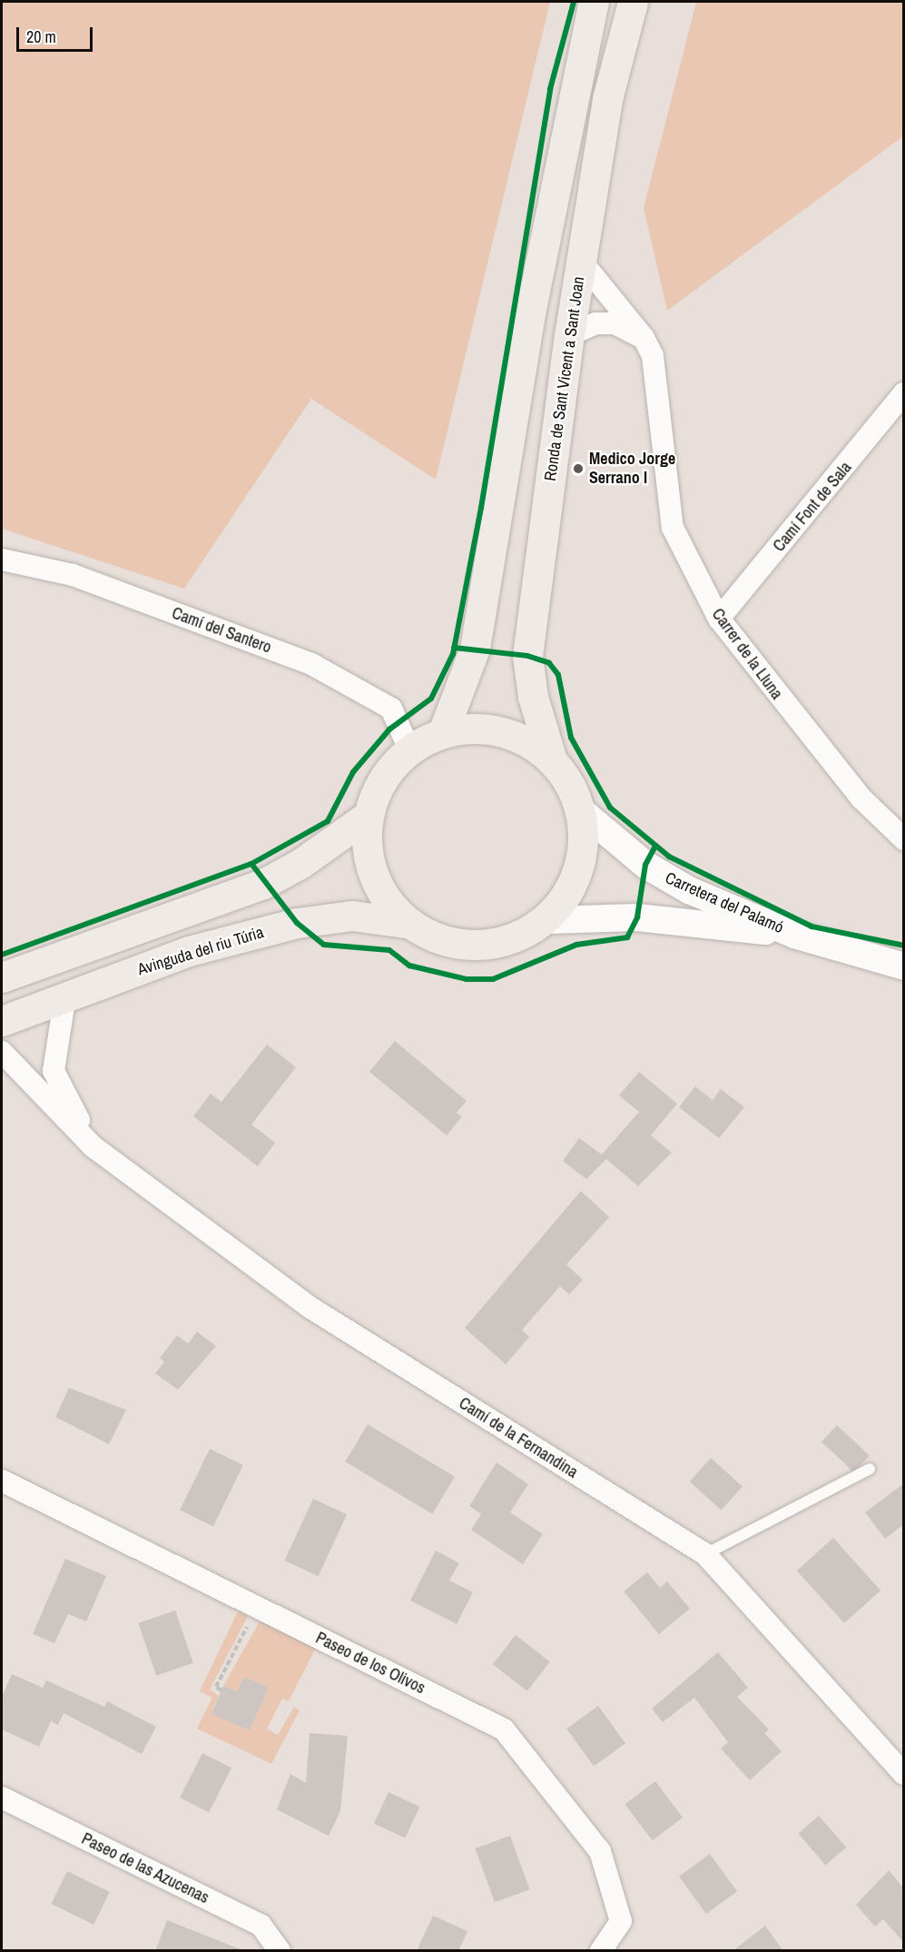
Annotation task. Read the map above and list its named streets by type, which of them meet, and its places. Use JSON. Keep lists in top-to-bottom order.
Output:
{
  "streets": {
    "main road": ["Ronda de Sant Vicent a Sant Joan", "Avinguda del riu Túria"],
    "street": [
      "Camí Font de Sala",
      "Camí del Santero",
      "Carrer de la Lluna",
      "Carretera del Palamó",
      "Camí de la Fernandina",
      "Paseo de los Olivos",
      "Paseo de las Azucenas"
    ]
  },
  "crossings": [
    ["Ronda de Sant Vicent a Sant Joan", "Carrer de la Lluna"],
    ["Camí Font de Sala", "Carrer de la Lluna"]
  ],
  "places": ["Medico Jorge Serrano I"],
  "scale_bar": "20 m"
}
